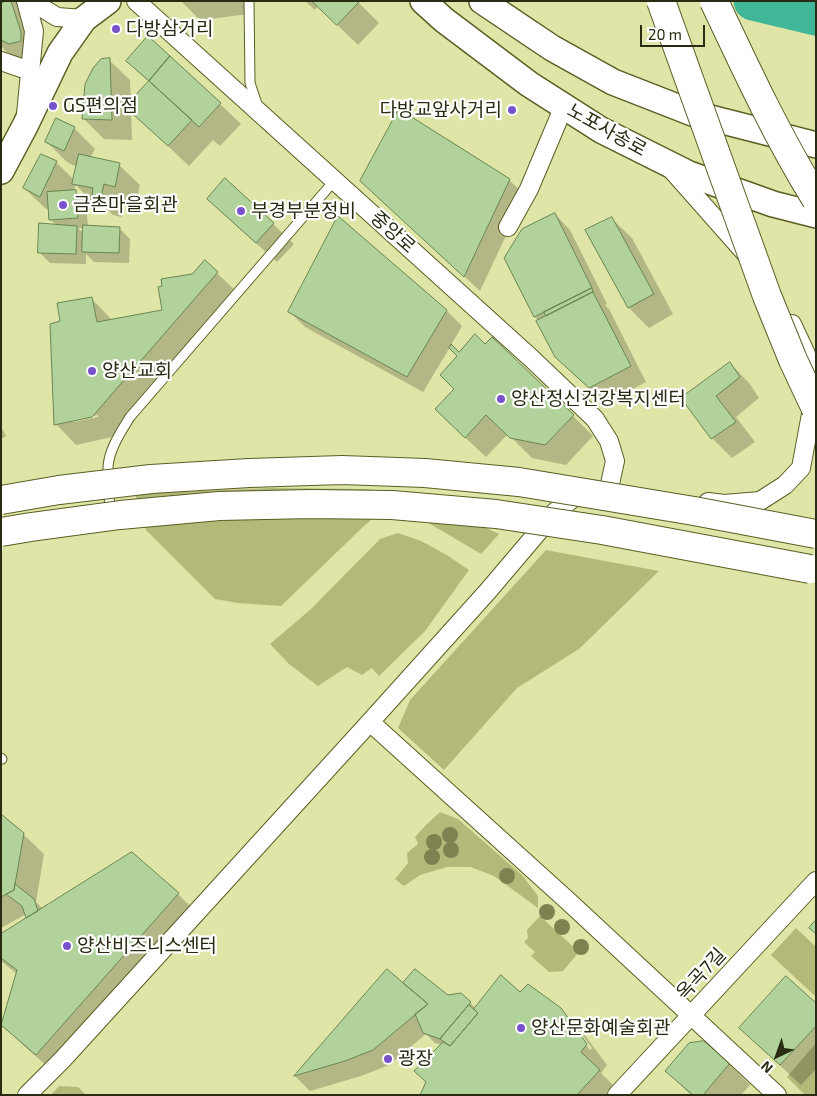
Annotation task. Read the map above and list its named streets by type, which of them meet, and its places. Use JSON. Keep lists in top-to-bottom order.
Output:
{
  "streets": {
    "main road": ["노포사송로"],
    "street": ["중앙로", "옥곡7길"]
  },
  "places": [
    "다방삼거리",
    "GS편의점",
    "다방교앞사거리",
    "금촌마을회관",
    "부경부분정비",
    "양산교회",
    "양산정신건강복지센터",
    "양산비즈니스센터",
    "양산문화예술회관",
    "광장"
  ],
  "scale_bar": "20 m",
  "north": "bottom left"
}
